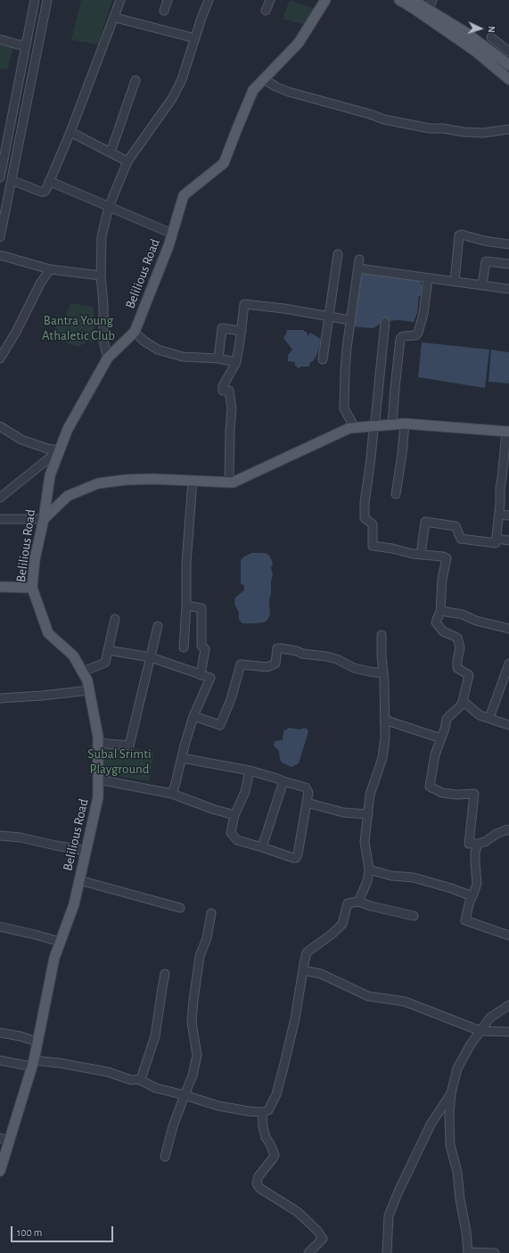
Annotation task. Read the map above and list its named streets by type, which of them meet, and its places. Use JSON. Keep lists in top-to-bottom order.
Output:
{
  "streets": {
    "main road": ["Belilious Road"]
  },
  "parks": ["Bantra Young Athaletic Club", "Subal Srimti Playground"],
  "scale_bar": "100 m",
  "north": "right"
}
